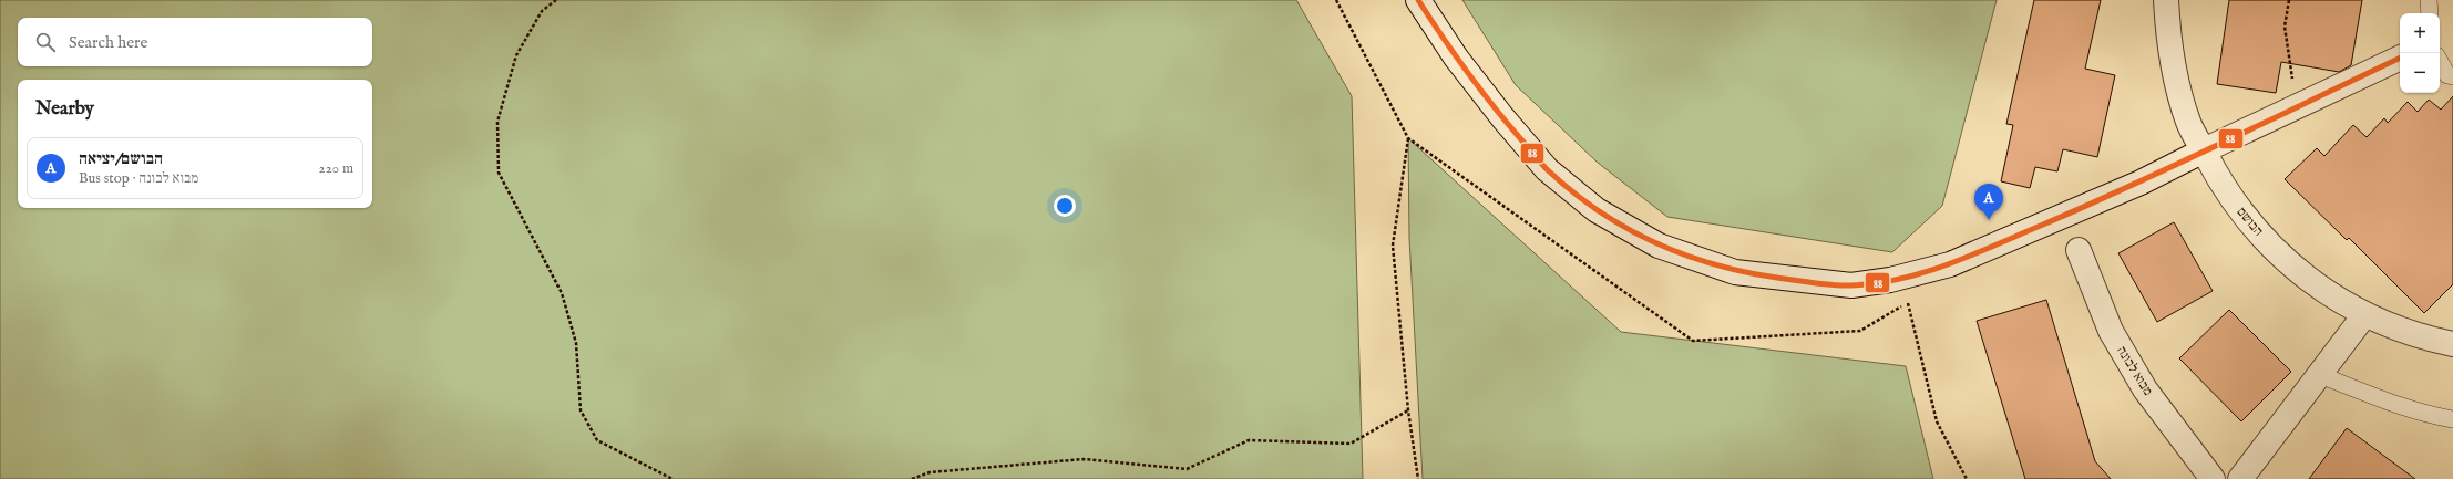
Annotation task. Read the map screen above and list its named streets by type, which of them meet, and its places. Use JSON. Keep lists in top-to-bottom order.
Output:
{
  "streets": {
    "street": ["הבושם", "מבוא לבונה"]
  },
  "lines": ["transit line 88"],
  "page": {
    "map_buttons": ["+", "−"],
    "search": "Search here",
    "heading": "Nearby",
    "list": [
      {
        "mark": "A",
        "name": "הבושם/יציאה",
        "note": "Bus stop · מבוא לבונה",
        "value": "220 m"
      }
    ],
    "pins": "A"
  }
}
